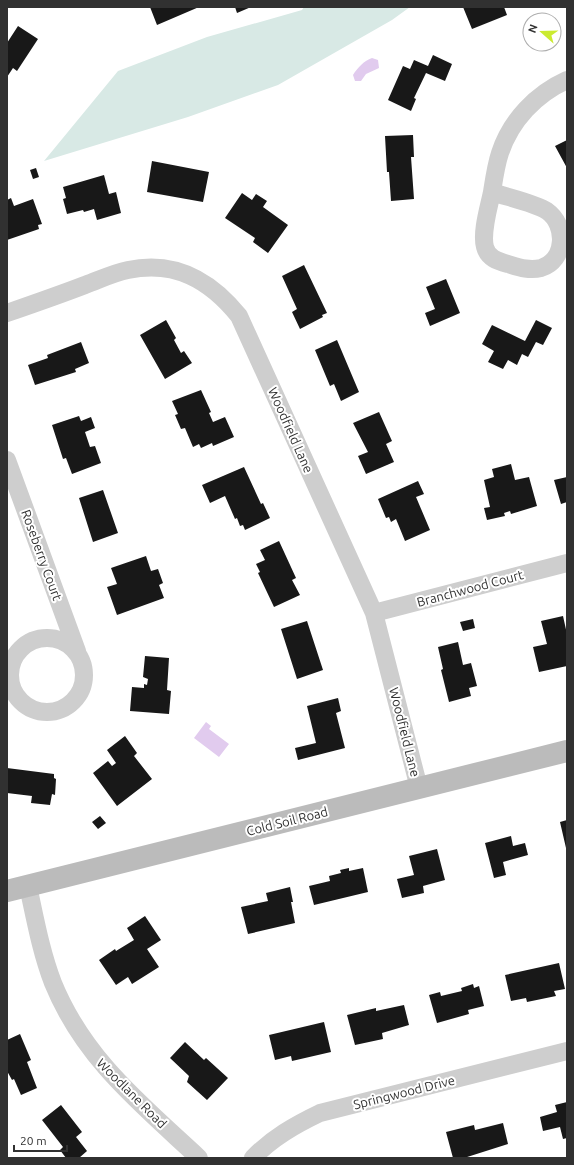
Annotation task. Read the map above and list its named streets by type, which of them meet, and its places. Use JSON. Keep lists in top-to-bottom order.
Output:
{
  "streets": {
    "street": [
      "Woodfield Lane",
      "Roseberry Court",
      "Branchwood Court",
      "Cold Soil Road",
      "Springwood Drive",
      "Woodlane Road"
    ]
  },
  "crossings": [
    ["Woodfield Lane", "Branchwood Court"],
    ["Woodfield Lane", "Cold Soil Road"],
    ["Cold Soil Road", "Woodlane Road"]
  ],
  "scale_bar": "20 m",
  "north": "left"
}
